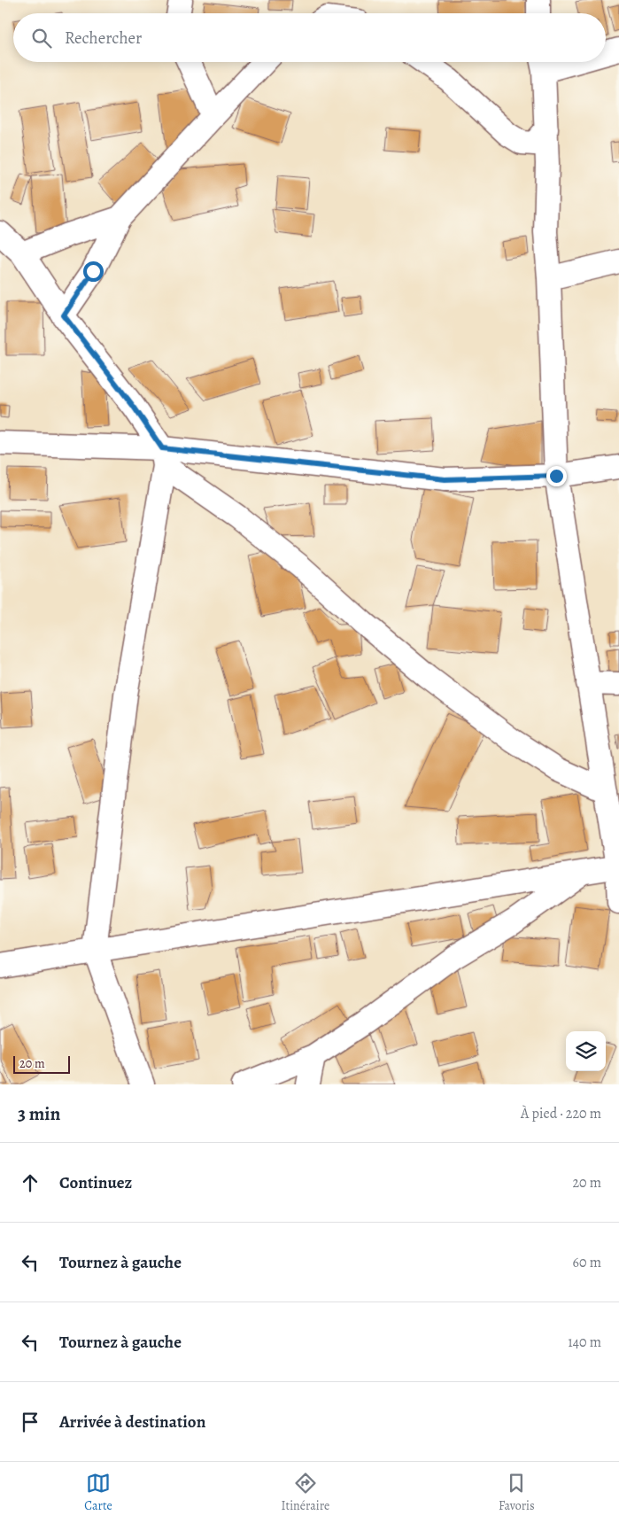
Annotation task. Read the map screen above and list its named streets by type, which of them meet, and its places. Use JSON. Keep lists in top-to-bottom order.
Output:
{
  "scale_bar": "20 m",
  "page": {
    "search": "Rechercher",
    "scale": "20 m",
    "heading": ["3 min", "À pied · 220 m"],
    "list": [
      ["Continuez", "20 m"],
      ["Tournez à gauche", "60 m"],
      ["Tournez à gauche", "140 m"],
      "Arrivée à destination"
    ],
    "nav": ["Carte", "Itinéraire", "Favoris"]
  }
}
